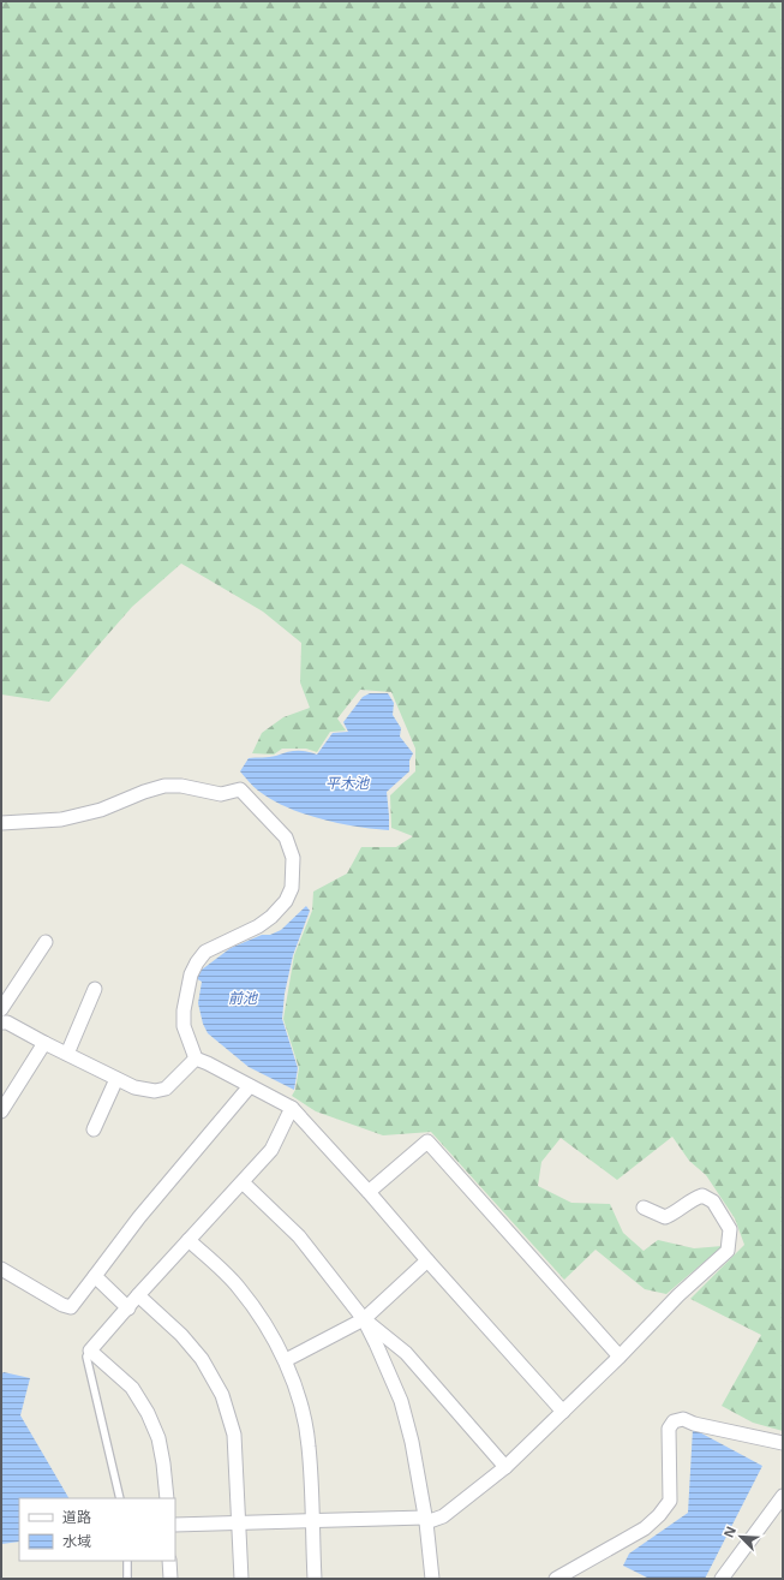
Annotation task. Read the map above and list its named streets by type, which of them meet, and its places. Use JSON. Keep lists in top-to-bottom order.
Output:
{
  "water": ["平木池", "前池"],
  "legend": ["道路", "水域"],
  "north": "top left"
}
